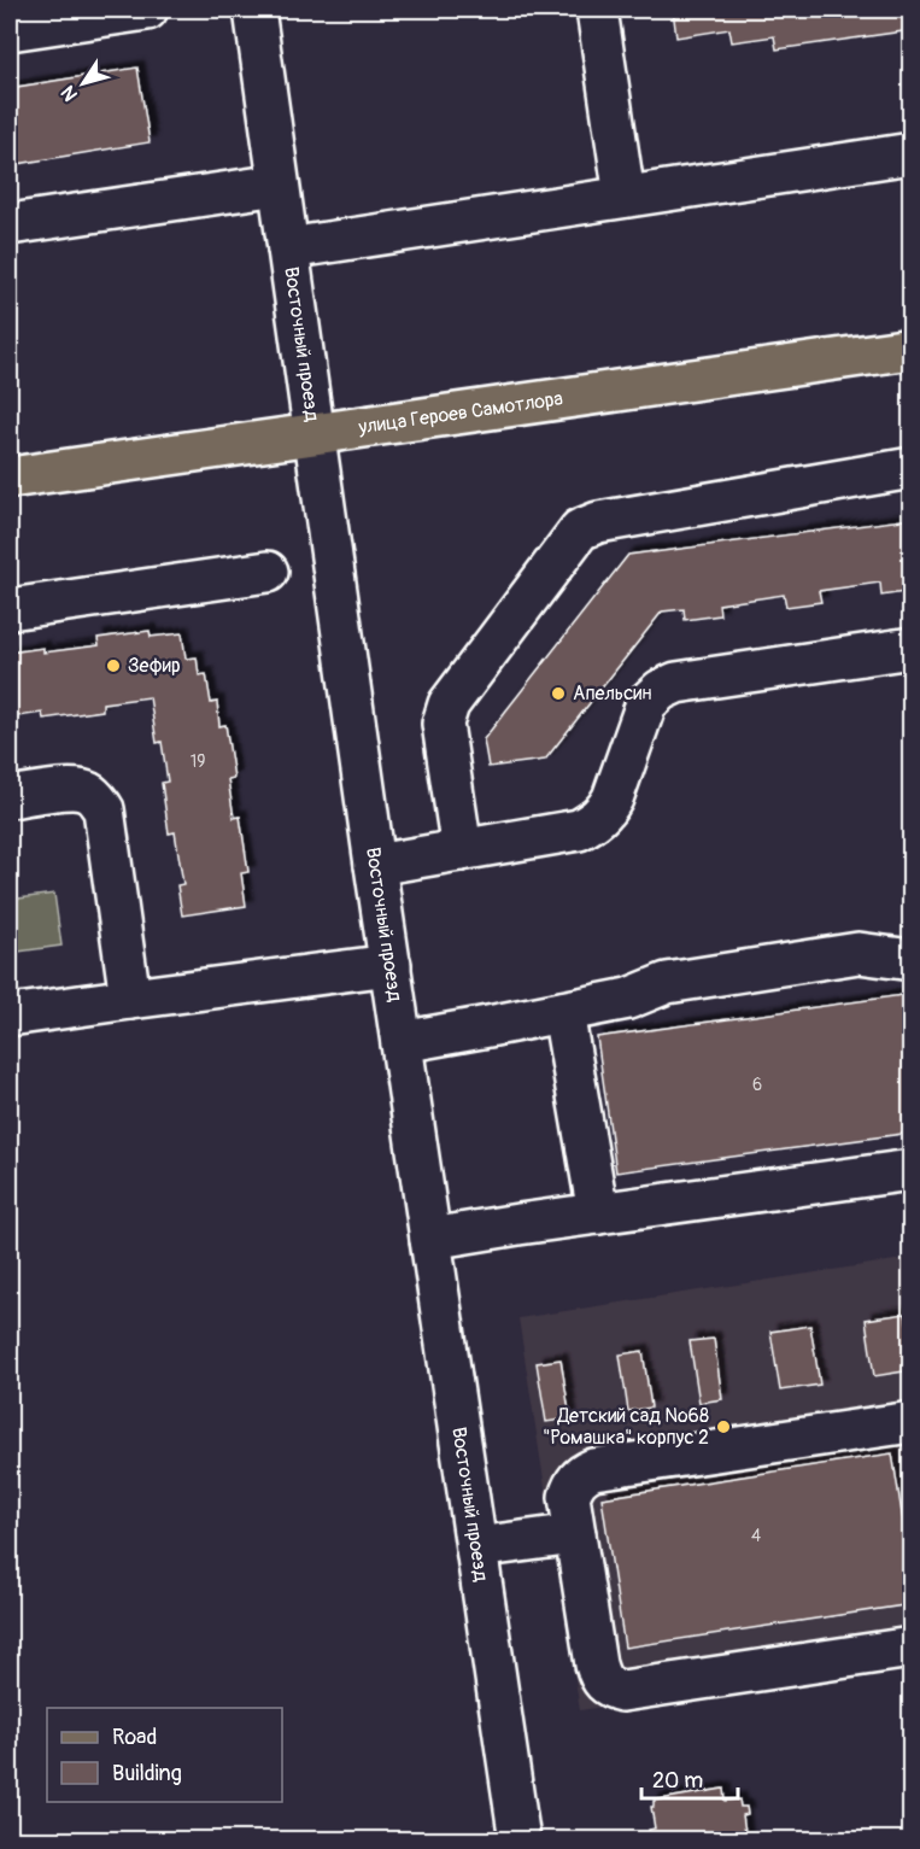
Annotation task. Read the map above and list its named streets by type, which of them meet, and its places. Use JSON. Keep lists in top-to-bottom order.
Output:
{
  "streets": {
    "main road": ["улица Героев Самотлора"],
    "street": ["Восточный проезд"]
  },
  "crossings": [
    ["Восточный проезд", "улица Героев Самотлора"]
  ],
  "places": ["Зефир", "Апельсин", "Детский сад №68 \"Ромашка\" корпус 2"],
  "house_numbers": ["19", "6", "4"],
  "legend": ["Road", "Building"],
  "scale_bar": "20 m",
  "north": "bottom left"
}
